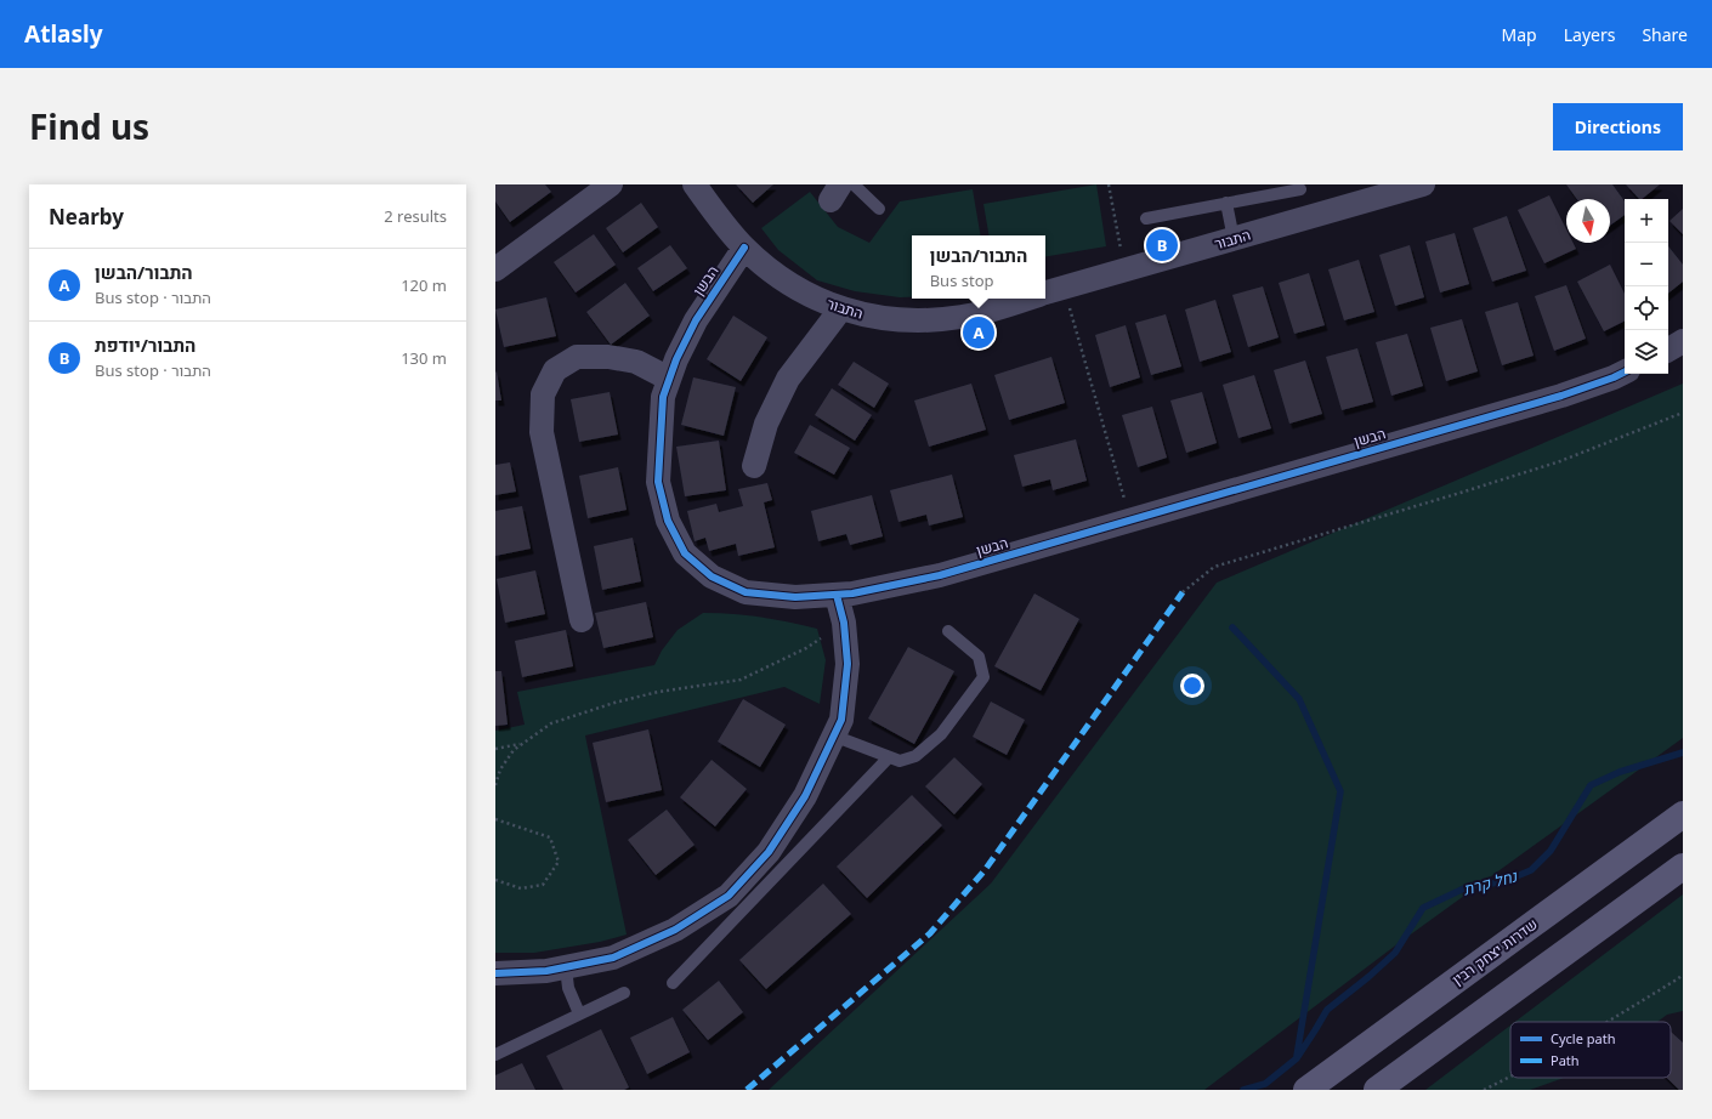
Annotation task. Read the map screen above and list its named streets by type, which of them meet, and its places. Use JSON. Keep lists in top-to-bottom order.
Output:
{
  "streets": {
    "main road": ["שדרות יצחק רבין"],
    "street": ["התבור", "הבשן"]
  },
  "crossings": [
    ["התבור", "הבשן"]
  ],
  "water": ["נחל קרת"],
  "legend": ["Cycle path", "Path"],
  "north": "bottom",
  "page": {
    "header": "Atlasly",
    "nav": ["Map", "Layers", "Share"],
    "title": "Find us",
    "buttons": "Directions",
    "heading": ["Nearby", "2 results"],
    "map_buttons": ["+", "−"],
    "pins": ["B", "A"],
    "popup": ["התבור/הבשן", "Bus stop"],
    "list": [
      {
        "mark": "A",
        "name": "התבור/הבשן",
        "note": "Bus stop · התבור",
        "value": "120 m"
      },
      {
        "mark": "B",
        "name": "התבור/יודפת",
        "note": "Bus stop · התבור",
        "value": "130 m"
      }
    ]
  }
}
